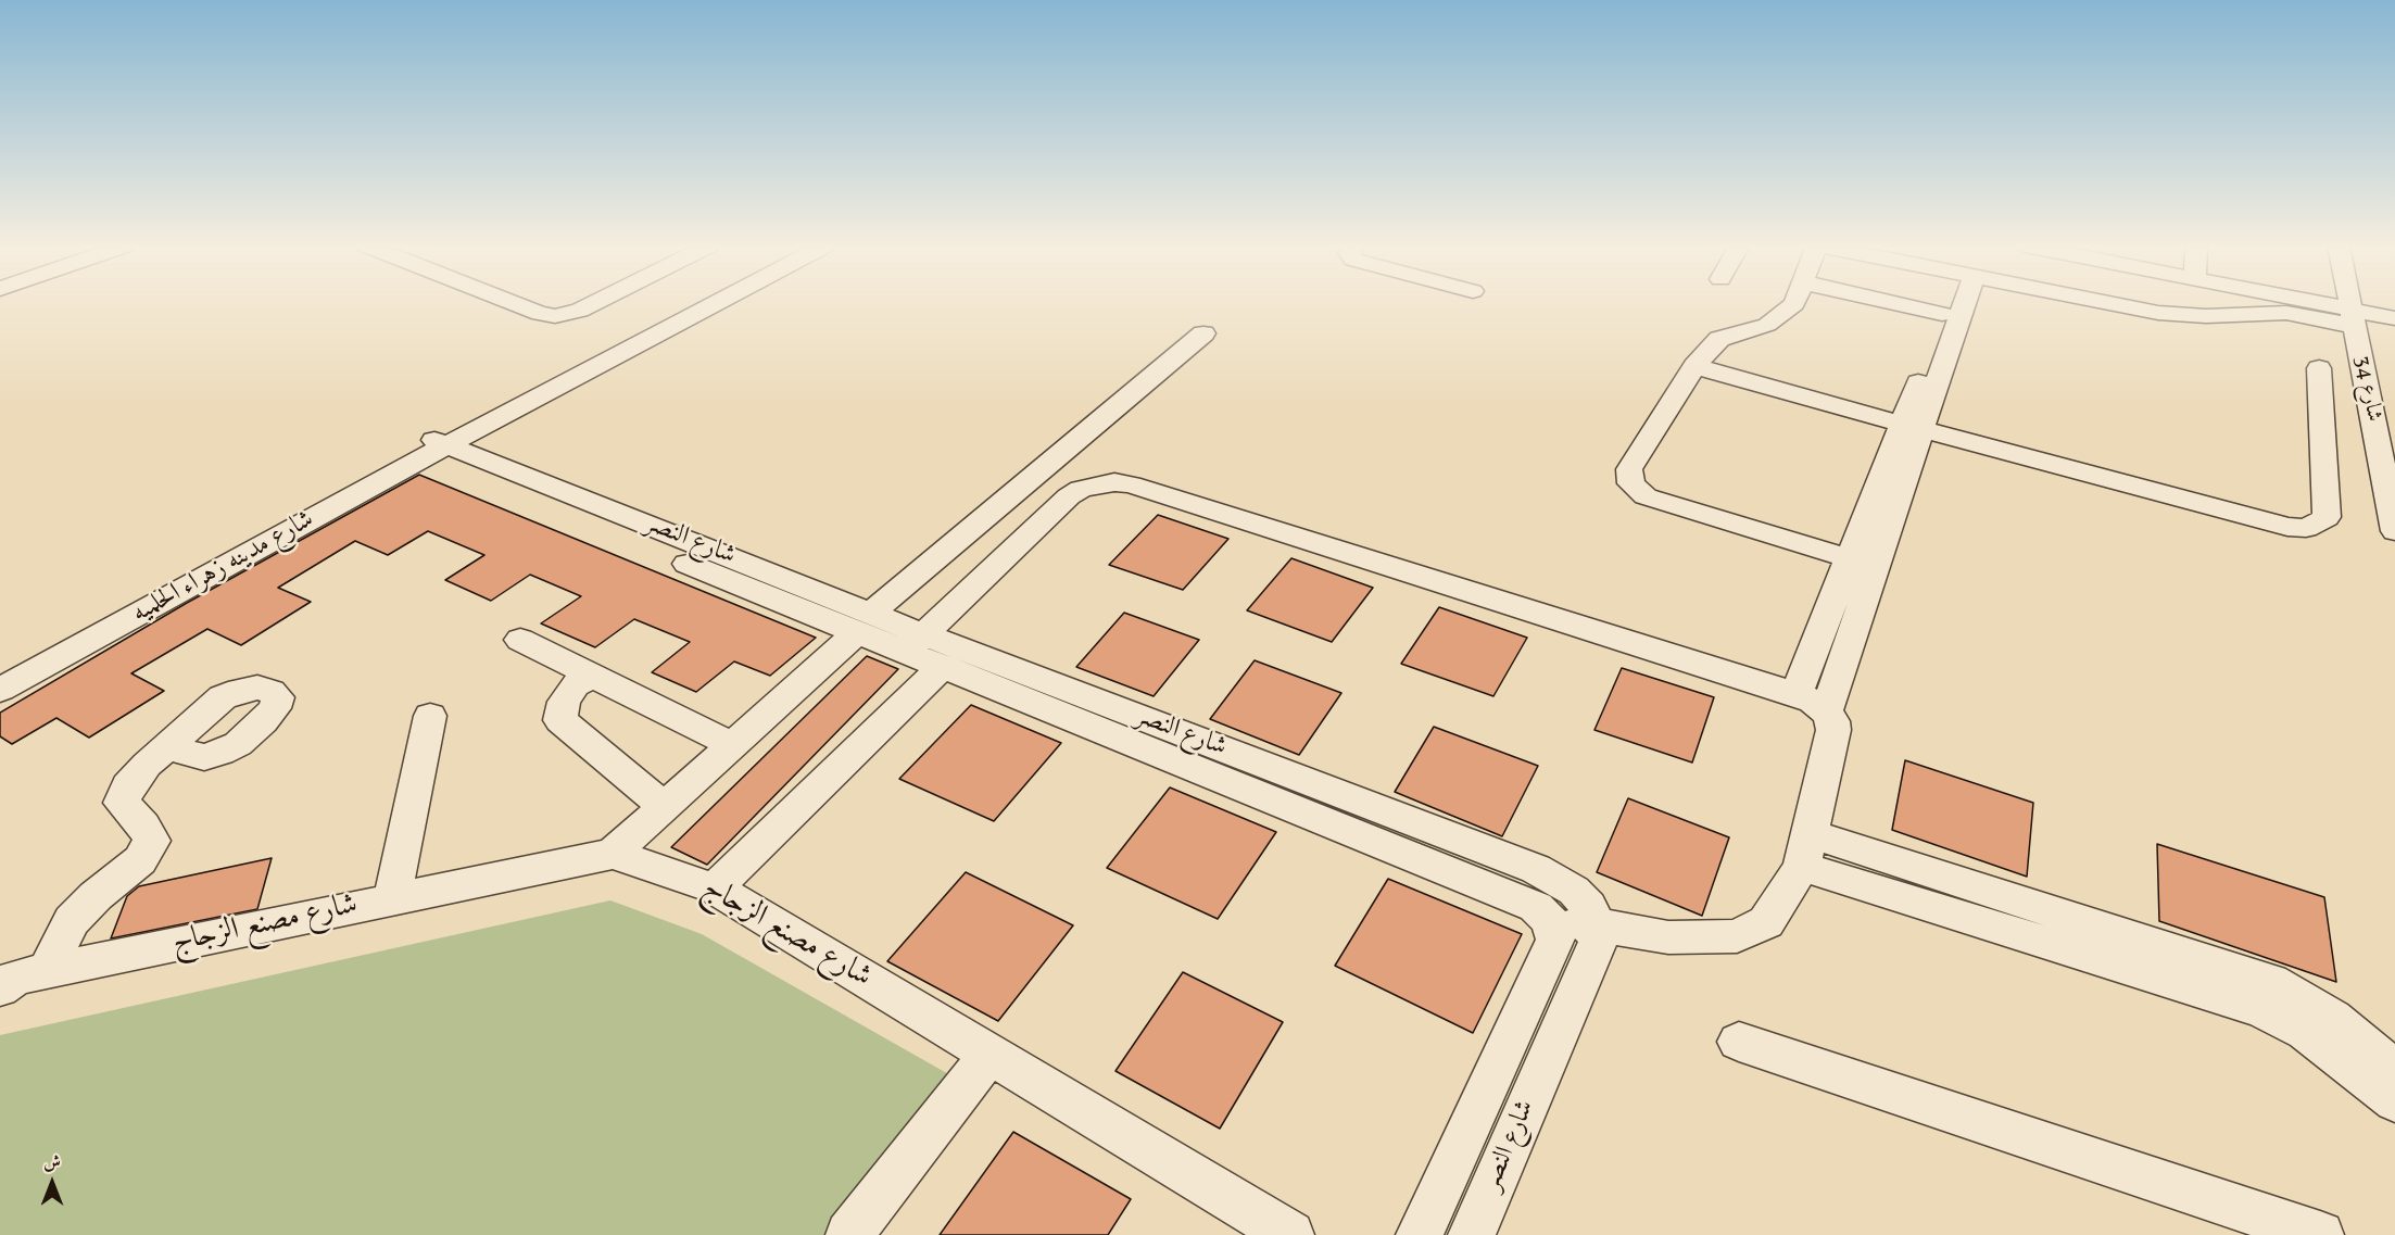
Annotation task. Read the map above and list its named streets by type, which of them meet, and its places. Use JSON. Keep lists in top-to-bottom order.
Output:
{
  "streets": {
    "street": [
      "شارع 34",
      "شارع النصر",
      "شارع مدينه زهراء الحلميه",
      "شارع مصنع الزجاج"
    ]
  },
  "crossings": [
    ["شارع النصر", "شارع مدينه زهراء الحلميه"]
  ],
  "north": "top"
}
